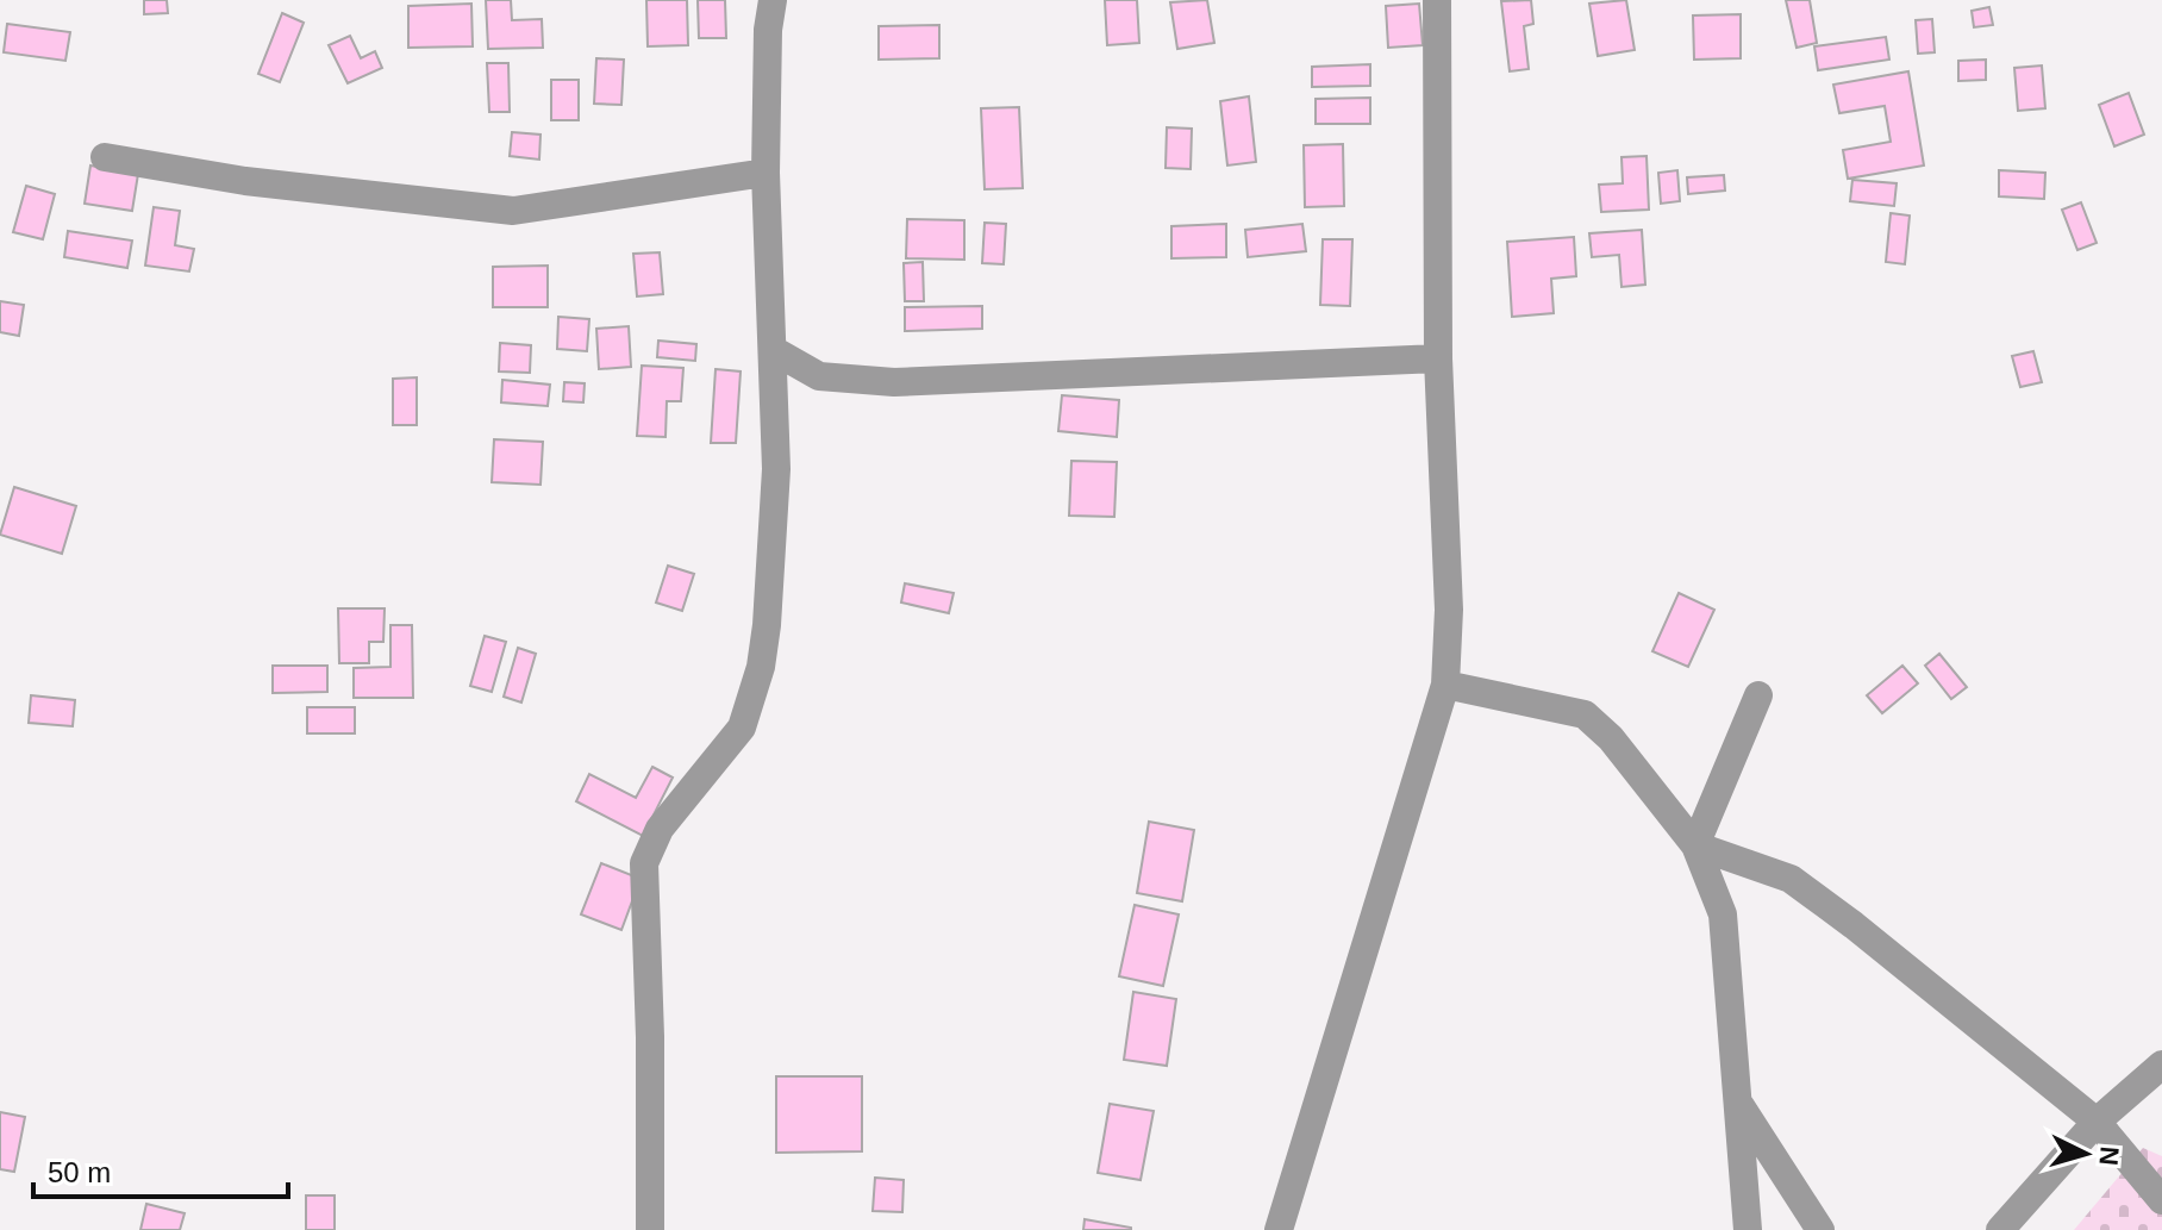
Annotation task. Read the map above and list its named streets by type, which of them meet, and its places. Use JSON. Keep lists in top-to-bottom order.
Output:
{
  "scale_bar": "50 m",
  "north": "right"
}
